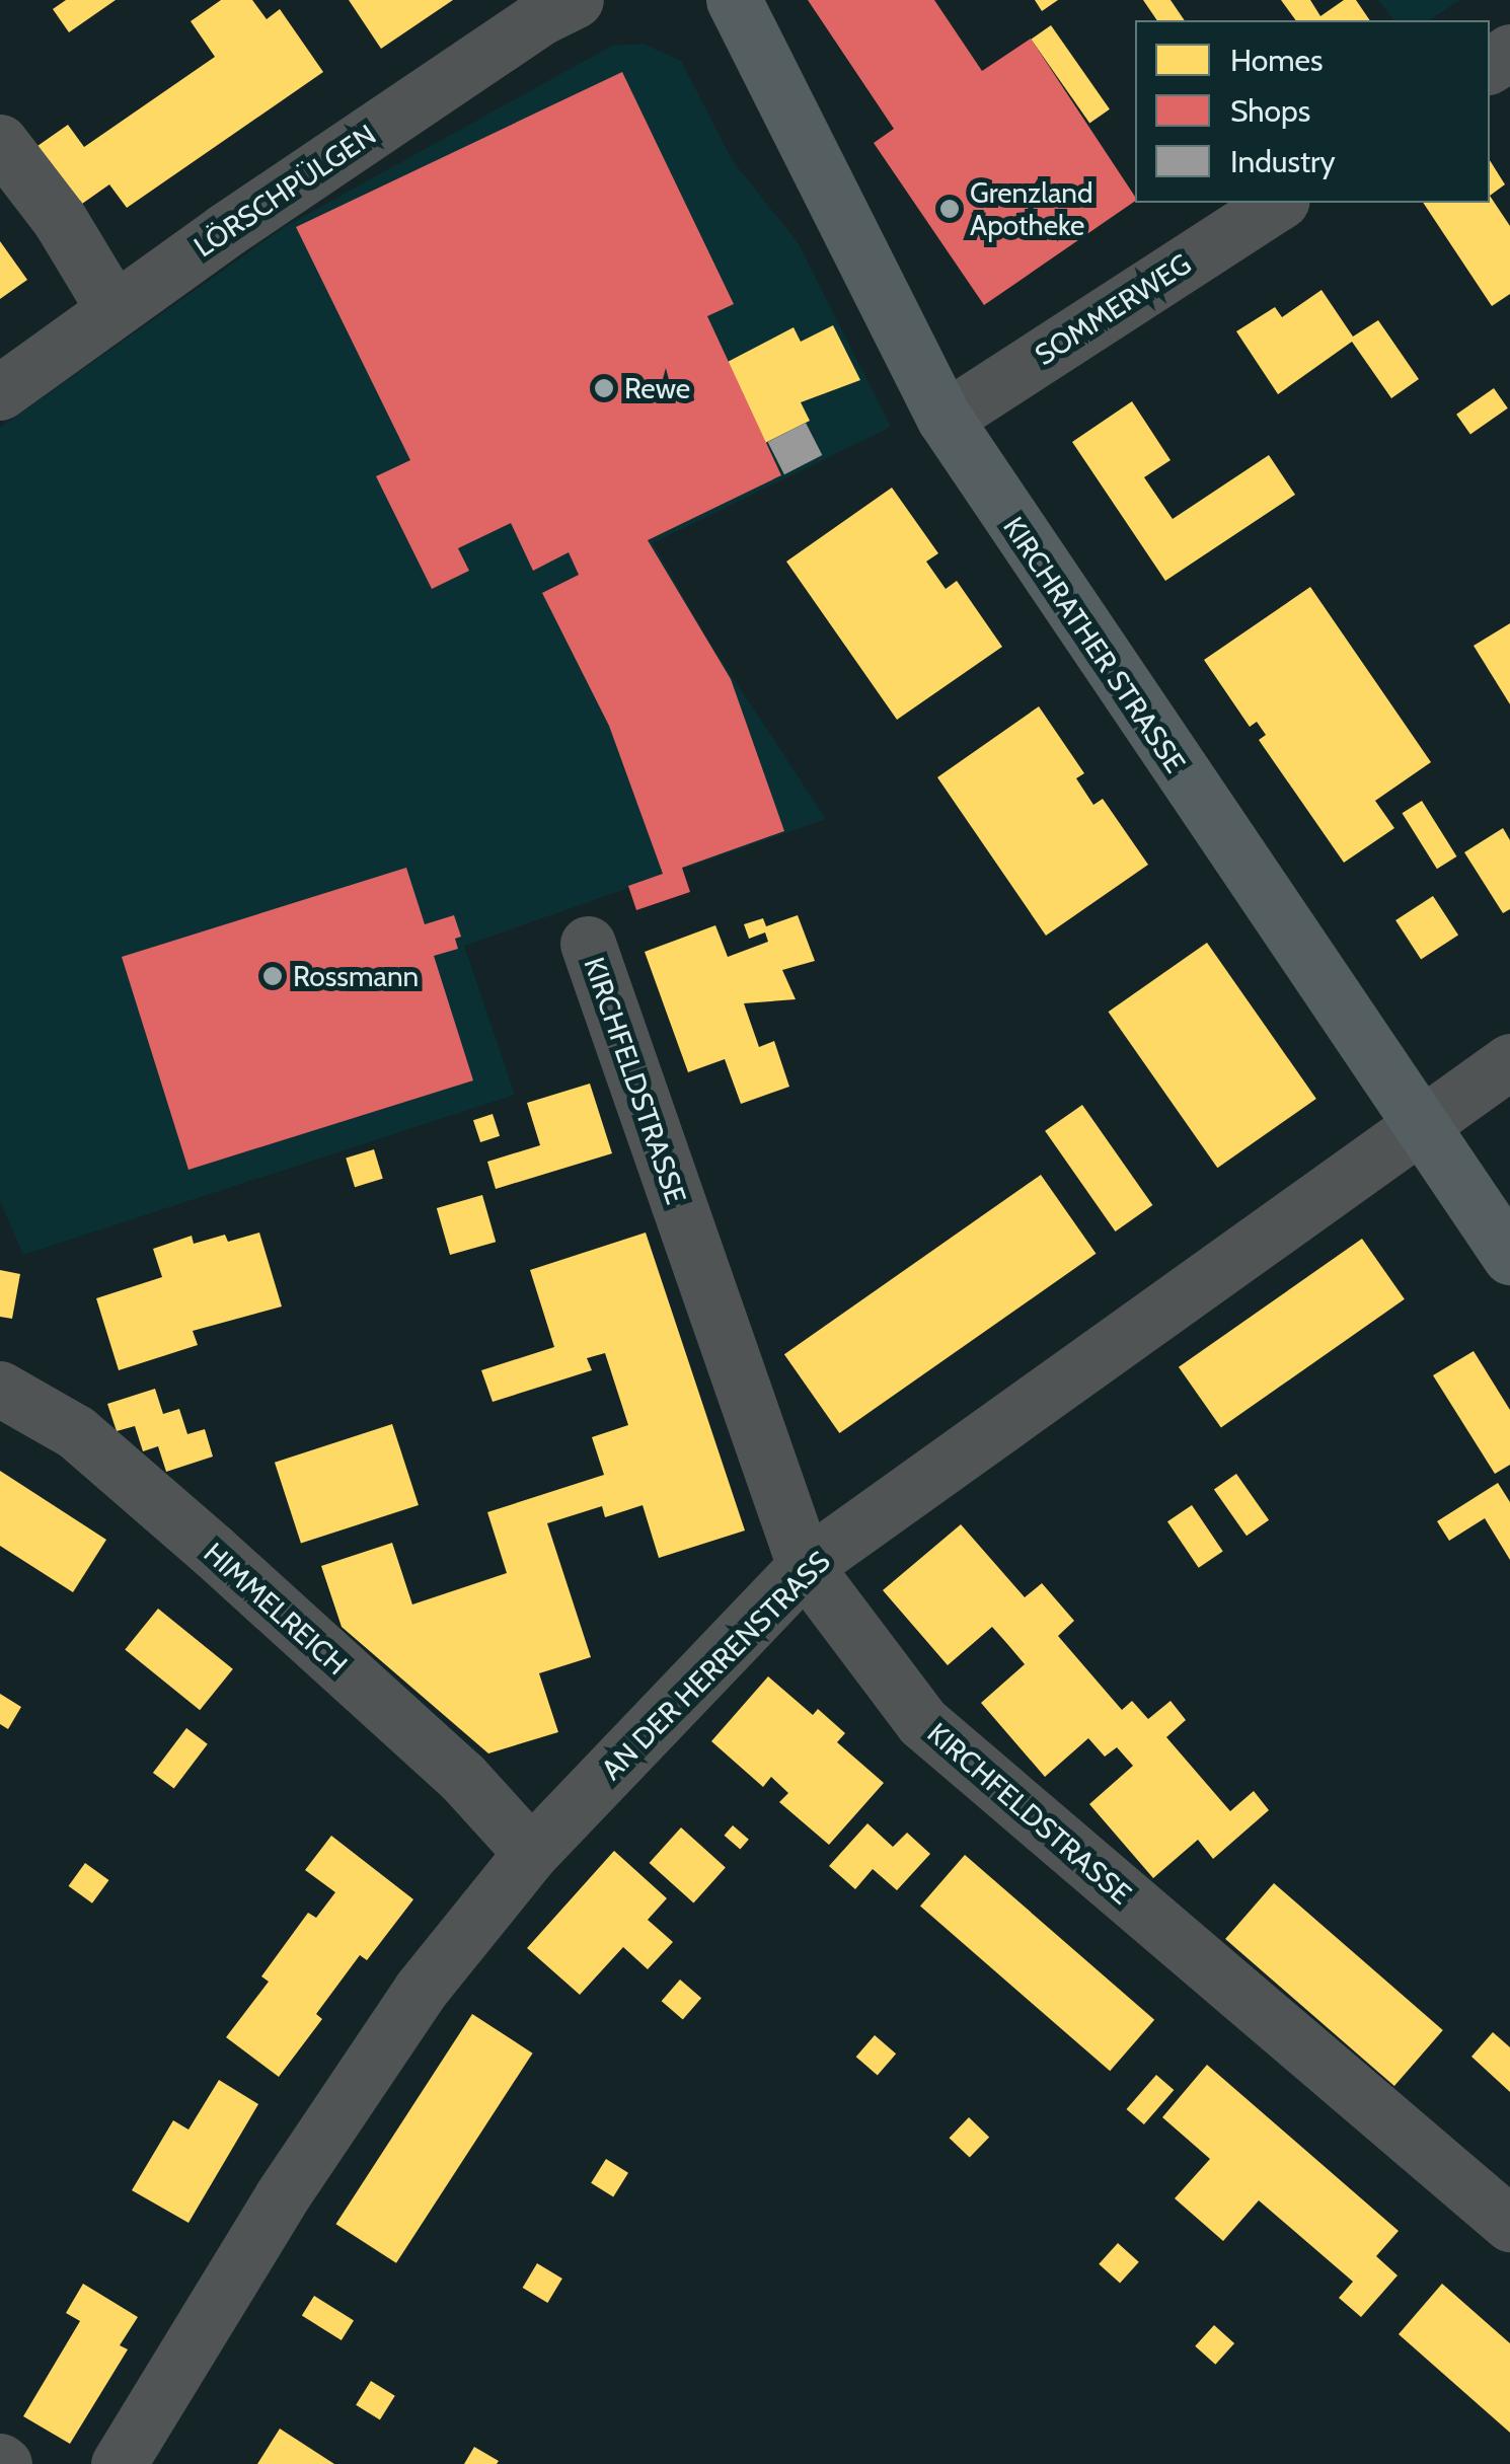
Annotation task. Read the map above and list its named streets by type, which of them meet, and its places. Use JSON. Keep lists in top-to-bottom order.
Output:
{
  "streets": {
    "main road": ["KIRCHRATHER STRASSE"],
    "street": [
      "LÖRSCHPÜLGEN",
      "SOMMERWEG",
      "KIRCHFELDSTRASSE",
      "HIMMELREICH",
      "AN DER HERRENSTRASS"
    ]
  },
  "crossings": [
    ["SOMMERWEG", "KIRCHRATHER STRASSE"],
    ["KIRCHRATHER STRASSE", "AN DER HERRENSTRASS"],
    ["KIRCHFELDSTRASSE", "AN DER HERRENSTRASS"],
    ["HIMMELREICH", "AN DER HERRENSTRASS"]
  ],
  "places": ["Grenzland Apotheke", "Rewe", "Rossmann"],
  "legend": ["Homes", "Shops", "Industry"]
}
